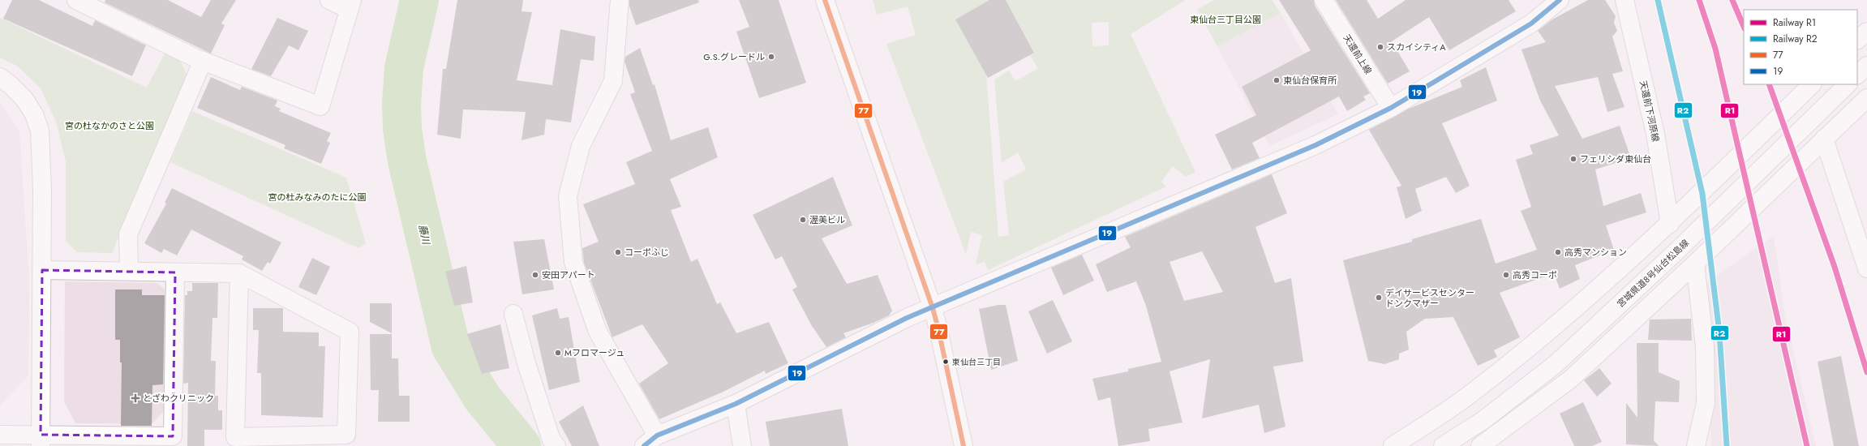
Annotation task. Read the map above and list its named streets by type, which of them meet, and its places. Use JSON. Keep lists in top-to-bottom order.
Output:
{
  "streets": {
    "street": ["天還前上線", "天還前下河原線", "宮城県道8号仙台松島線"]
  },
  "water": ["藤川"],
  "parks": ["東仙台三丁目公園", "宮の杜なかのさと公園", "宮の杜みなみのたに公園"],
  "places": {
    "other": [
      "スカイシティA",
      "G.S.グレードル",
      "東仙台保育所",
      "フェリシダ東仙台",
      "渥美ビル",
      "コーポふじ",
      "高秀マンション",
      "安田アパート",
      "高秀コーポ",
      "デイサービスセンター ドンクマザー",
      "Mフロマージュ",
      "東仙台三丁目"
    ],
    "health": ["とざわクリニック"]
  },
  "lines": [
    "rail line R1",
    "rail line R2",
    "transit line 77",
    "transit line 19"
  ],
  "legend": [
    "Railway R1",
    "Railway R2",
    "77",
    "19"
  ]
}
